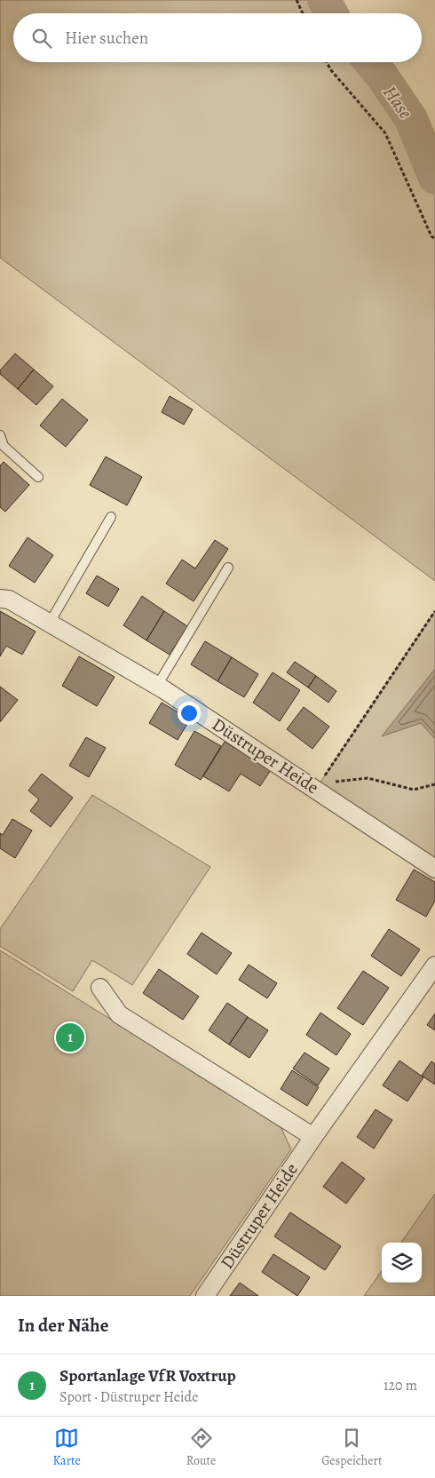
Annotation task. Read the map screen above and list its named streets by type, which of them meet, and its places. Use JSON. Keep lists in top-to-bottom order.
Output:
{
  "streets": {
    "street": ["Düstruper Heide"]
  },
  "water": ["Hase"],
  "page": {
    "search": "Hier suchen",
    "pins": "1",
    "heading": "In der Nähe",
    "list": [
      {
        "mark": "1",
        "name": "Sportanlage VfR Voxtrup",
        "note": "Sport · Düstruper Heide",
        "value": "120 m"
      }
    ],
    "nav": ["Karte", "Route", "Gespeichert"]
  }
}
